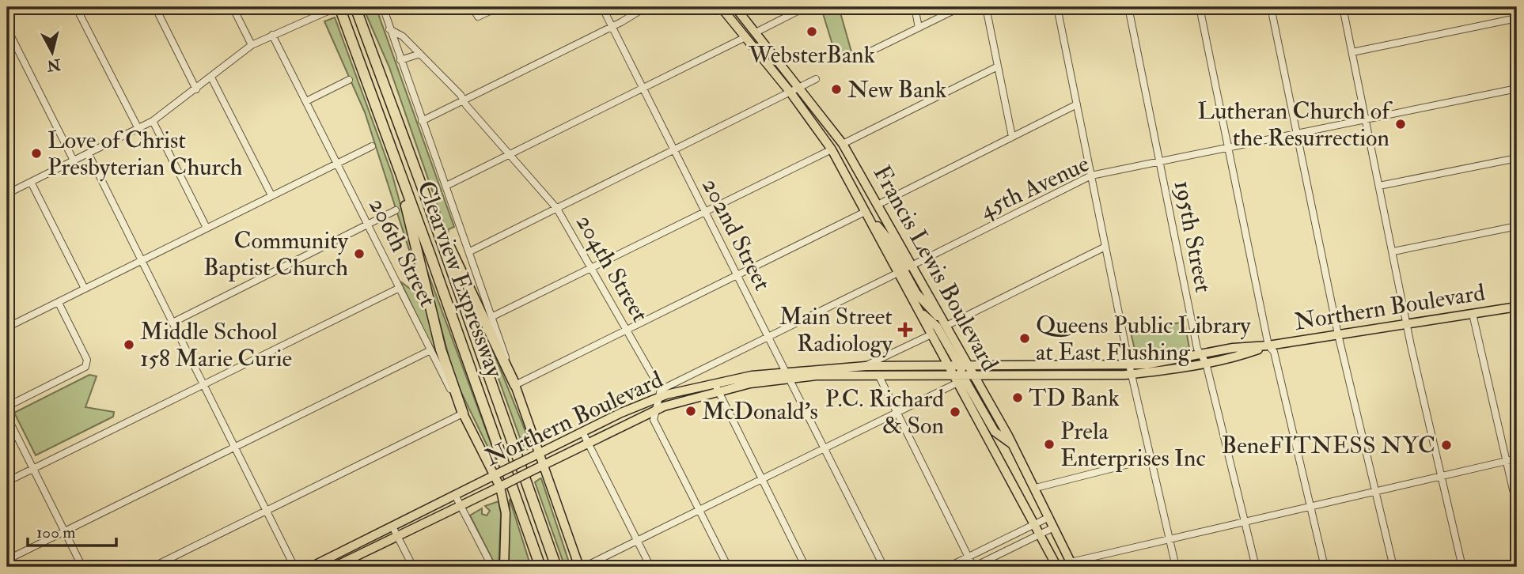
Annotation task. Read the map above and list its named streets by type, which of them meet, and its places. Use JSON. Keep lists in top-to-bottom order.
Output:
{
  "streets": {
    "highway": ["Clearview Expressway"],
    "main road": ["206th Street", "Francis Lewis Boulevard", "Northern Boulevard"],
    "street": [
      "45th Avenue",
      "202nd Street",
      "195th Street",
      "204th Street"
    ]
  },
  "crossings": [
    ["45th Avenue", "202nd Street"],
    ["45th Avenue", "195th Street"],
    ["45th Avenue", "204th Street"],
    ["45th Avenue", "Francis Lewis Boulevard"],
    ["45th Avenue", "Northern Boulevard"],
    ["202nd Street", "Northern Boulevard"],
    ["195th Street", "Northern Boulevard"],
    ["206th Street", "Northern Boulevard"],
    ["204th Street", "Clearview Expressway"],
    ["204th Street", "Northern Boulevard"],
    ["Francis Lewis Boulevard", "Northern Boulevard"]
  ],
  "places": {
    "other": [
      "WebsterBank",
      "New Bank",
      "Lutheran Church of the Resurrection",
      "Love of Christ Presbyterian Church",
      "Community Baptist Church",
      "Queens Public Library at East Flushing",
      "Middle School 158 Marie Curie",
      "TD Bank",
      "McDonald's",
      "P.C. Richard & Son",
      "Prela Enterprises Inc",
      "BeneFITNESS NYC"
    ],
    "health": ["Main Street Radiology"]
  },
  "scale_bar": "100 m",
  "north": "bottom"
}
